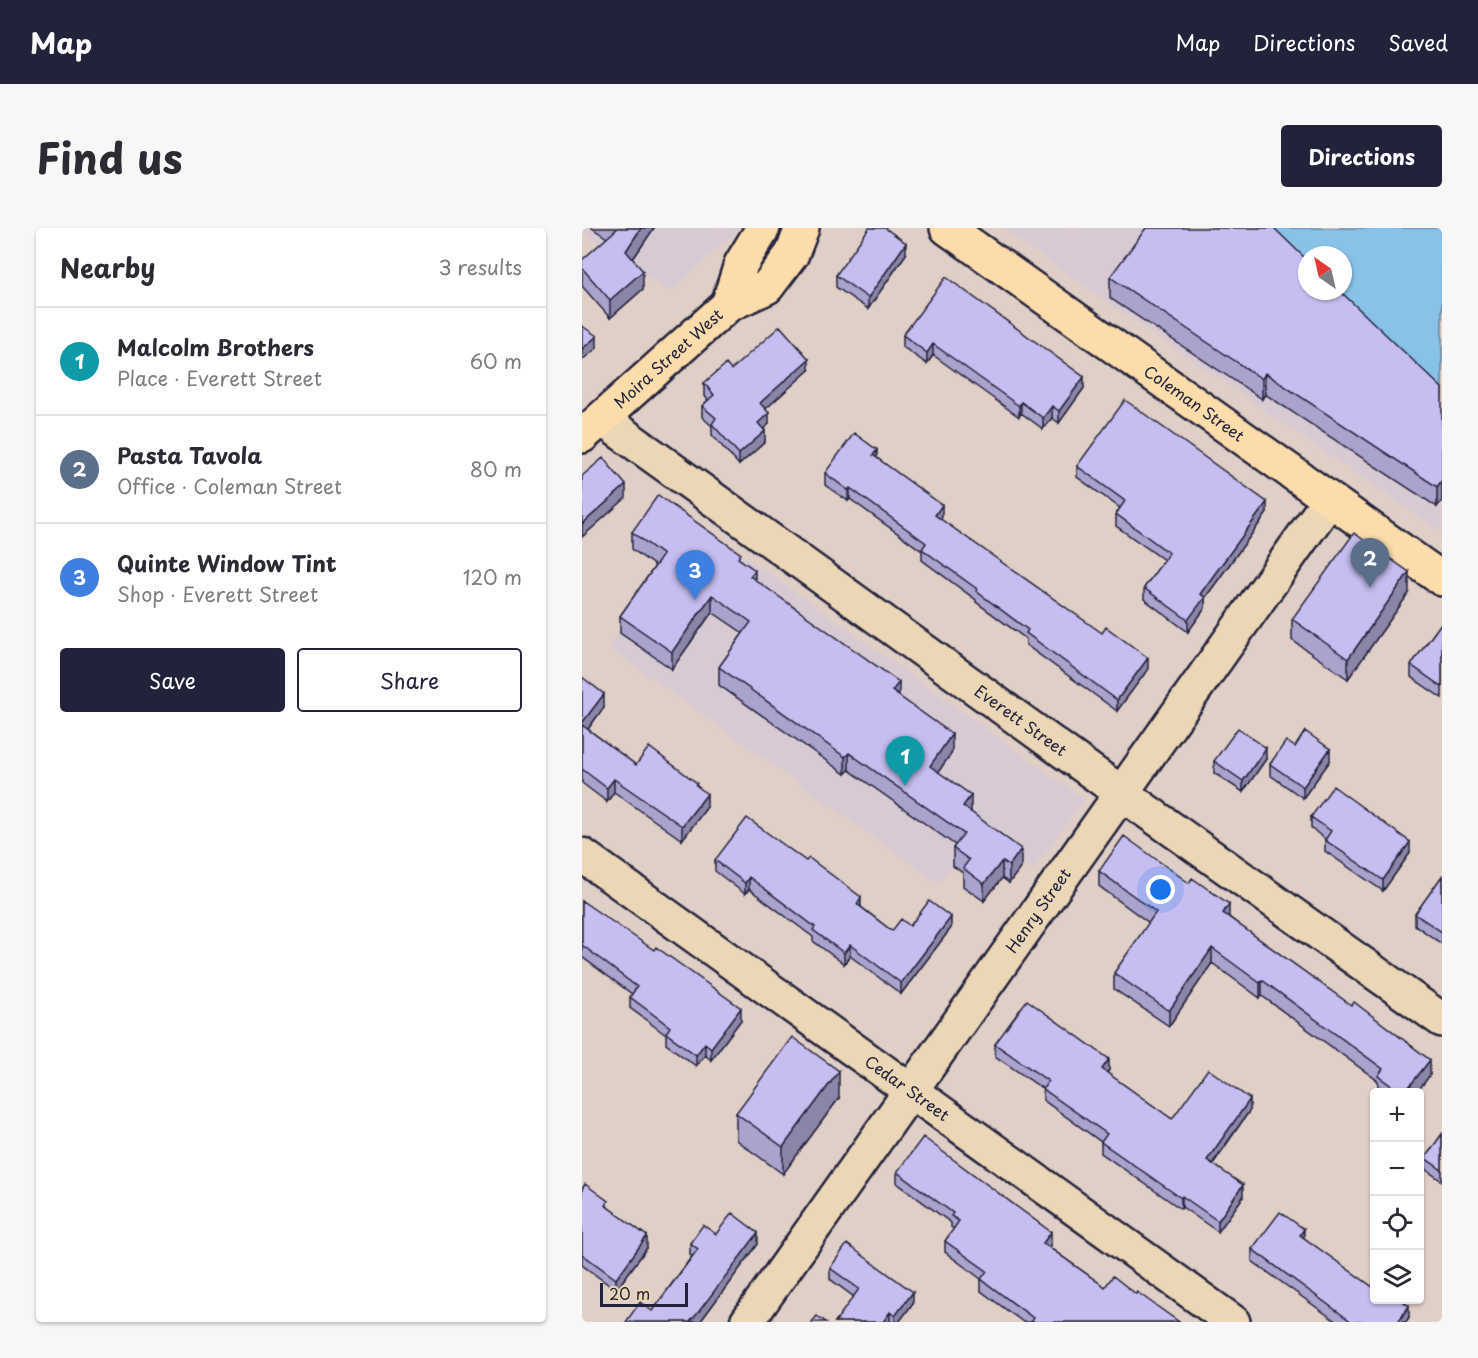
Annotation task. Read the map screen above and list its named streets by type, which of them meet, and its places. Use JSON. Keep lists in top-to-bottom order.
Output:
{
  "streets": {
    "main road": ["Moira Street West", "Coleman Street"],
    "street": ["Everett Street", "Henry Street", "Cedar Street"]
  },
  "crossings": [
    ["Moira Street West", "Everett Street"],
    ["Coleman Street", "Henry Street"],
    ["Everett Street", "Henry Street"],
    ["Henry Street", "Cedar Street"]
  ],
  "scale_bar": "20 m",
  "north": "top left",
  "page": {
    "header": "Map",
    "nav": ["Map", "Directions", "Saved"],
    "title": "Find us",
    "buttons": [
      "Directions",
      ["Save", "Share"]
    ],
    "heading": ["Nearby", "3 results"],
    "list": [
      {
        "mark": "1",
        "name": "Malcolm Brothers",
        "note": "Place · Everett Street",
        "value": "60 m"
      },
      {
        "mark": "2",
        "name": "Pasta Tavola",
        "note": "Office · Coleman Street",
        "value": "80 m"
      },
      {
        "mark": "3",
        "name": "Quinte Window Tint",
        "note": "Shop · Everett Street",
        "value": "120 m"
      }
    ],
    "pins": ["2", "3", "1"],
    "map_buttons": ["+", "−"],
    "scale": "20 m"
  }
}
